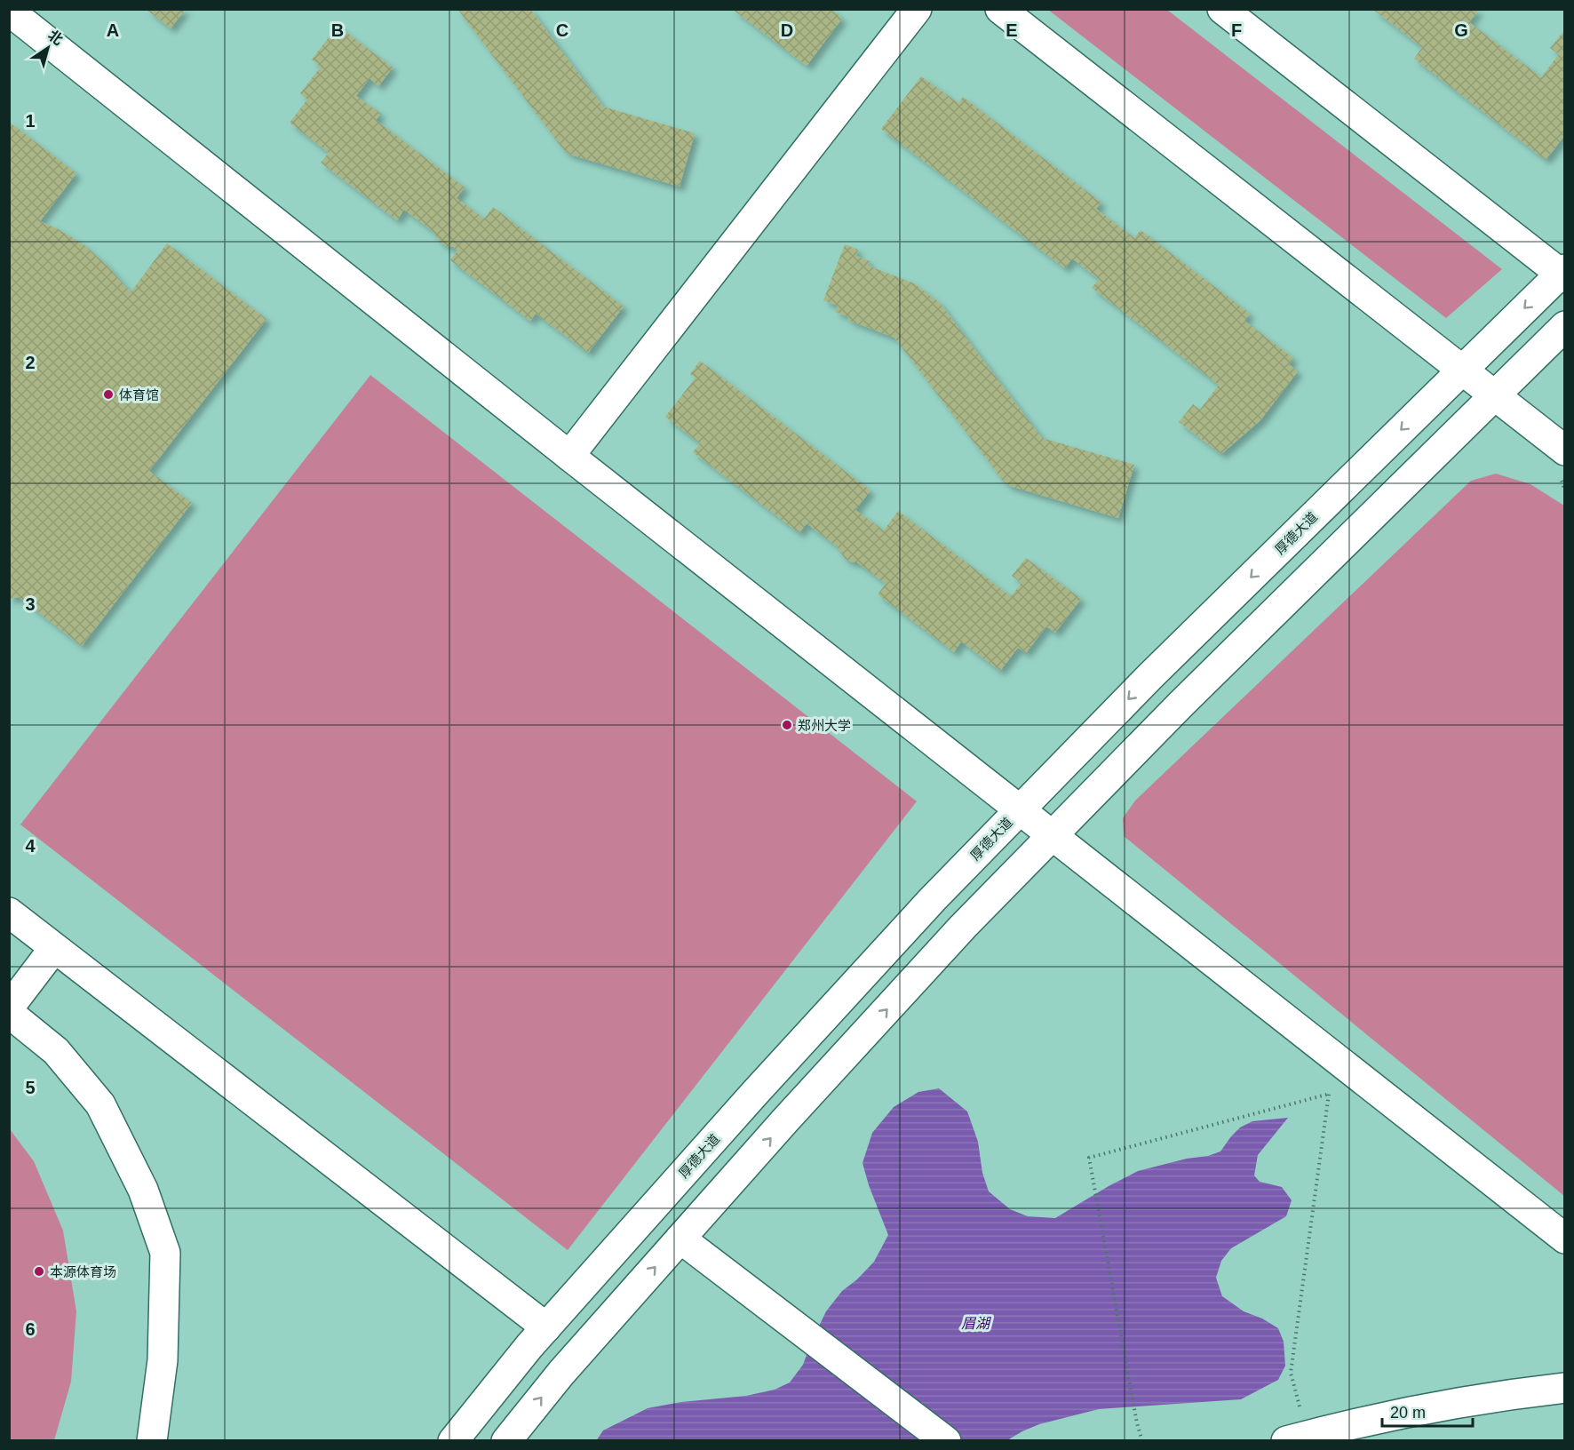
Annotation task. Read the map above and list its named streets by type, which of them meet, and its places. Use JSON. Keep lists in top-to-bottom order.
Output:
{
  "streets": {
    "lane": ["厚德大道"]
  },
  "water": ["眉湖"],
  "places": ["体育馆", "郑州大学", "本源体育场"],
  "scale_bar": "20 m",
  "north": "top right",
  "grid": {
    "columns": [
      "A",
      "B",
      "C",
      "D",
      "E",
      "F",
      "G"
    ],
    "rows": [
      "1",
      "2",
      "3",
      "4",
      "5",
      "6"
    ]
  }
}
